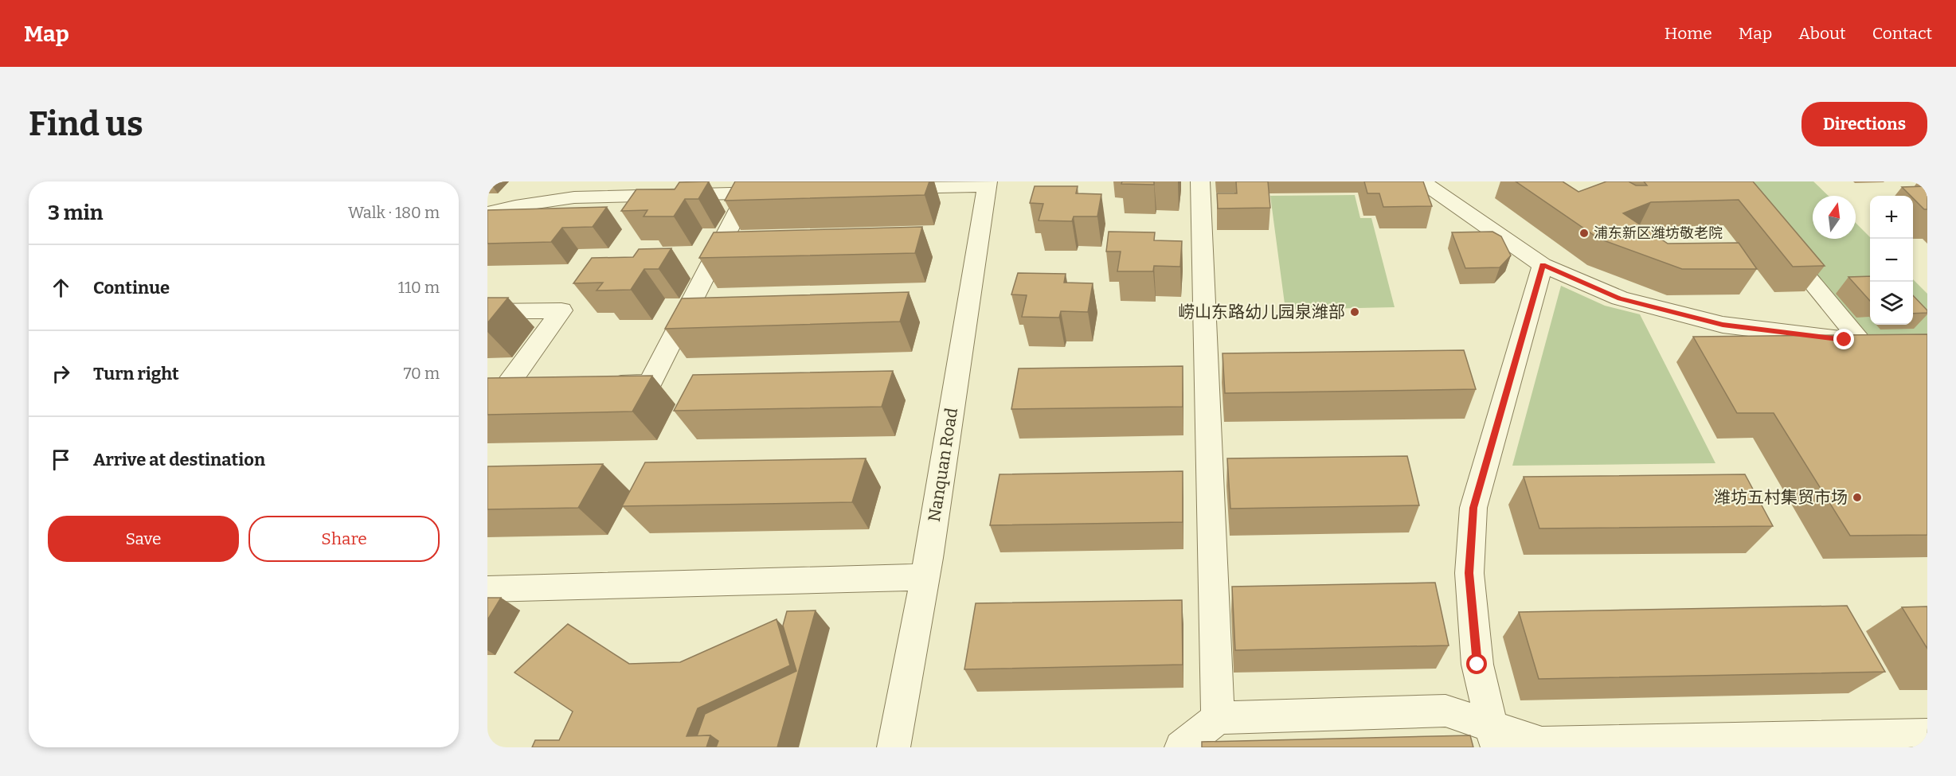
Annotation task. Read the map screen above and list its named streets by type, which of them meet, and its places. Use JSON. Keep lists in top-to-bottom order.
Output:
{
  "streets": {
    "street": ["Nanquan Road"]
  },
  "places": ["浦东新区潍坊敬老院", "崂山东路幼儿园泉潍部", "潍坊五村集贸市场"],
  "north": "top",
  "page": {
    "header": "Map",
    "nav": [
      "Home",
      "Map",
      "About",
      "Contact"
    ],
    "buttons": [
      "Directions",
      ["Save", "Share"]
    ],
    "title": "Find us",
    "heading": ["3 min", "Walk · 180 m"],
    "map_buttons": ["+", "−"],
    "list": [
      ["Continue", "110 m"],
      ["Turn right", "70 m"],
      "Arrive at destination"
    ]
  }
}
